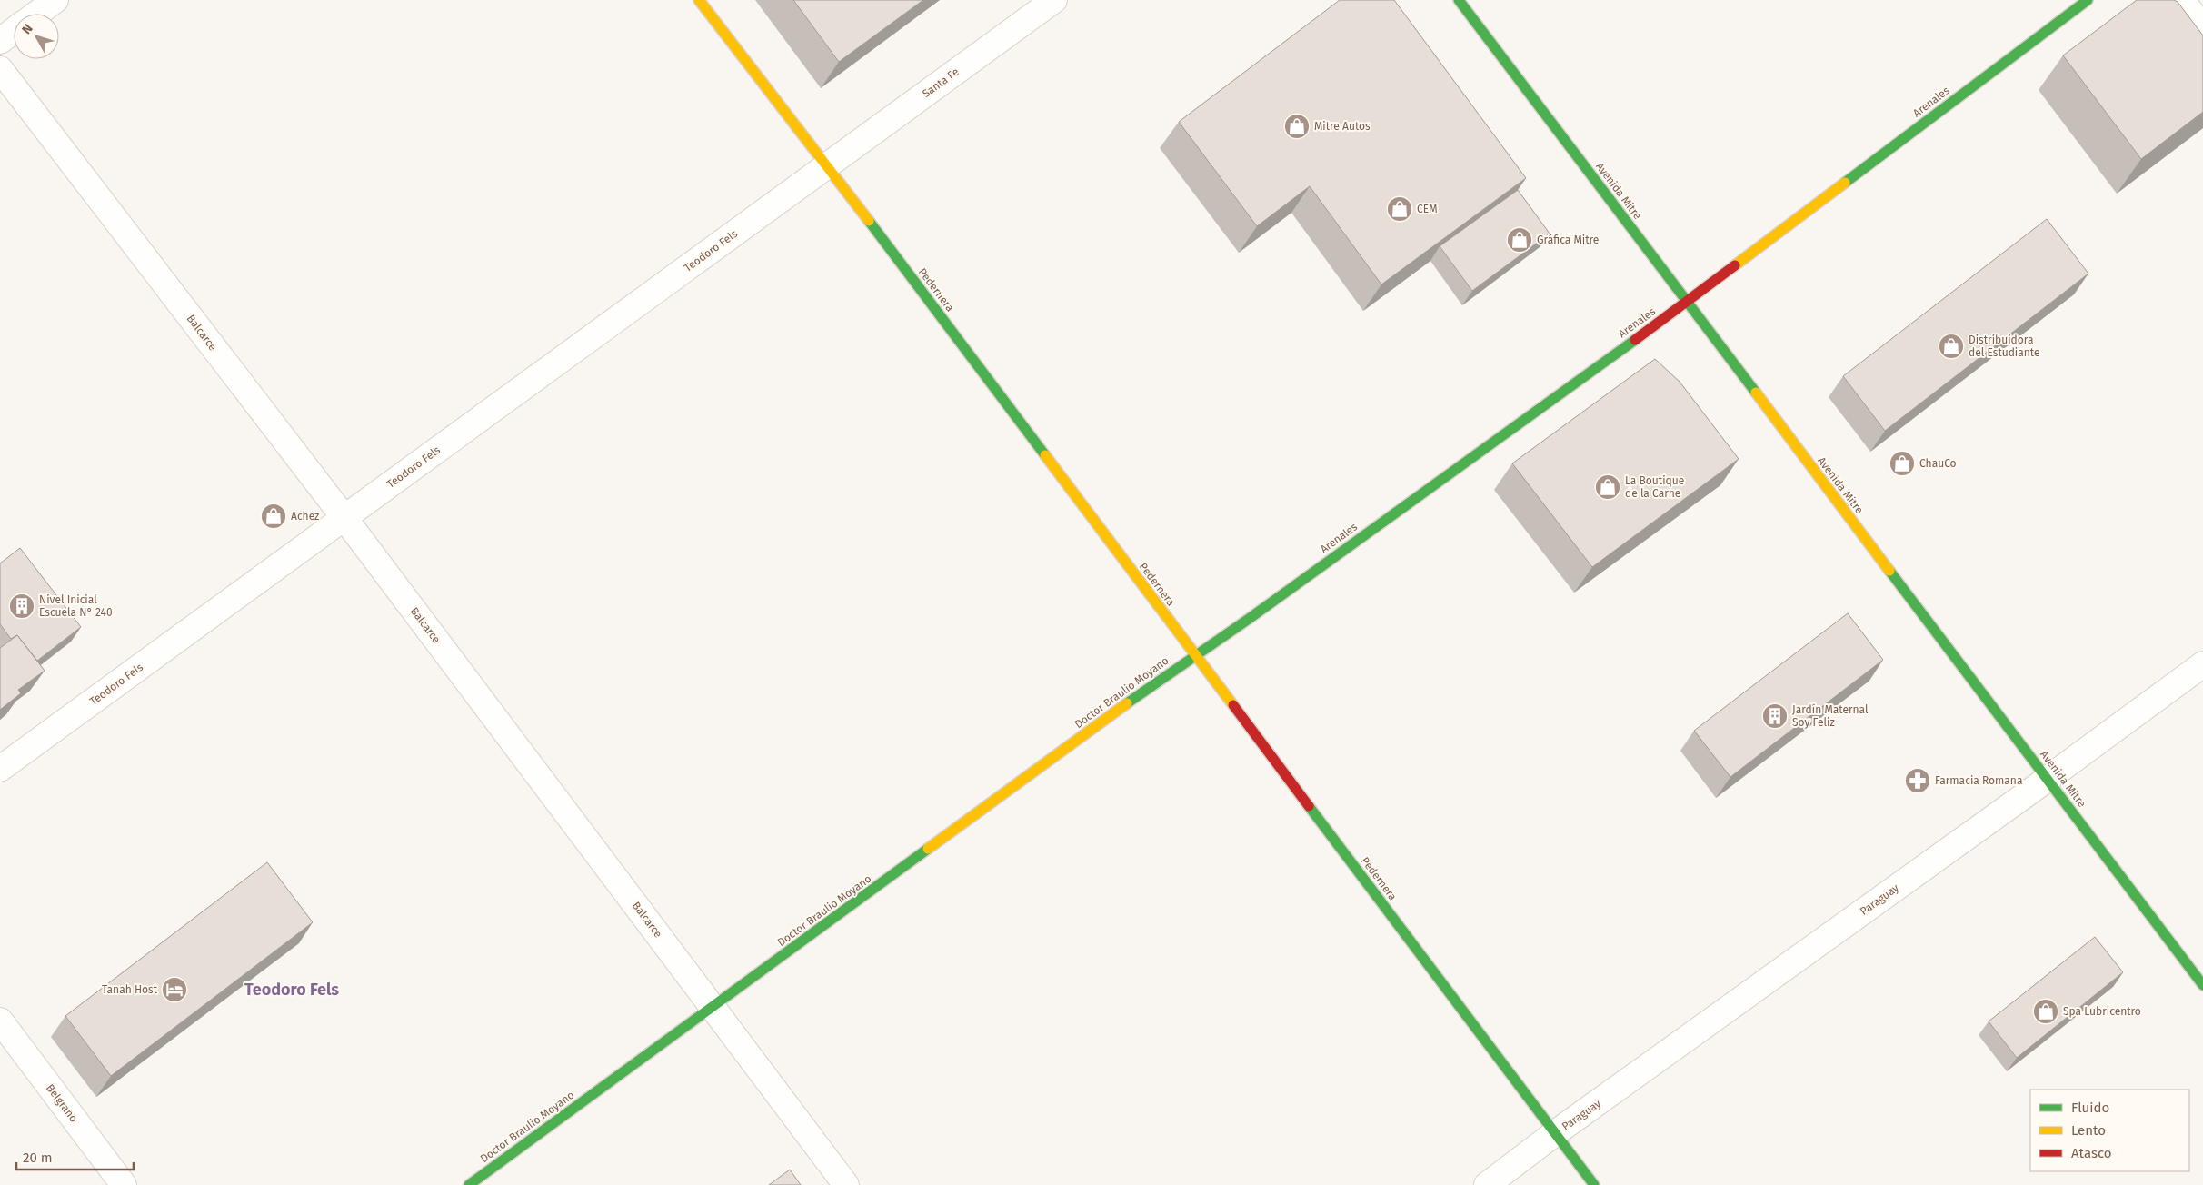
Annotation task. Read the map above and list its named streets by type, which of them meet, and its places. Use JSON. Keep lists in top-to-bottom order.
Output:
{
  "streets": {
    "street": [
      "Santa Fe",
      "Arenales",
      "Avenida Mitre",
      "Teodoro Fels",
      "Pedernera",
      "Balcarce",
      "Doctor Braulio Moyano",
      "Paraguay",
      "Belgrano"
    ]
  },
  "crossings": [
    ["Santa Fe", "Teodoro Fels"],
    ["Santa Fe", "Pedernera"],
    ["Arenales", "Avenida Mitre"],
    ["Arenales", "Pedernera"],
    ["Arenales", "Doctor Braulio Moyano"],
    ["Avenida Mitre", "Paraguay"],
    ["Teodoro Fels", "Pedernera"],
    ["Teodoro Fels", "Balcarce"],
    ["Pedernera", "Doctor Braulio Moyano"],
    ["Pedernera", "Paraguay"],
    ["Balcarce", "Doctor Braulio Moyano"]
  ],
  "districts": ["Teodoro Fels"],
  "places": {
    "shop": [
      "Mitre Autos",
      "CEM",
      "Gráfica Mitre",
      "Distribuidora del Estudiante",
      "ChauCo",
      "La Boutique de la Carne",
      "Achez",
      "Spa Lubricentro"
    ],
    "building": ["Nivel Inicial Escuela N° 240", "Jardín Maternal Soy Feliz"],
    "pharmacy": ["Farmacia Romana"],
    "hotel": ["Tanah Host"]
  },
  "legend": ["Fluido", "Lento", "Atasco"],
  "scale_bar": "20 m",
  "north": "top left"
}
